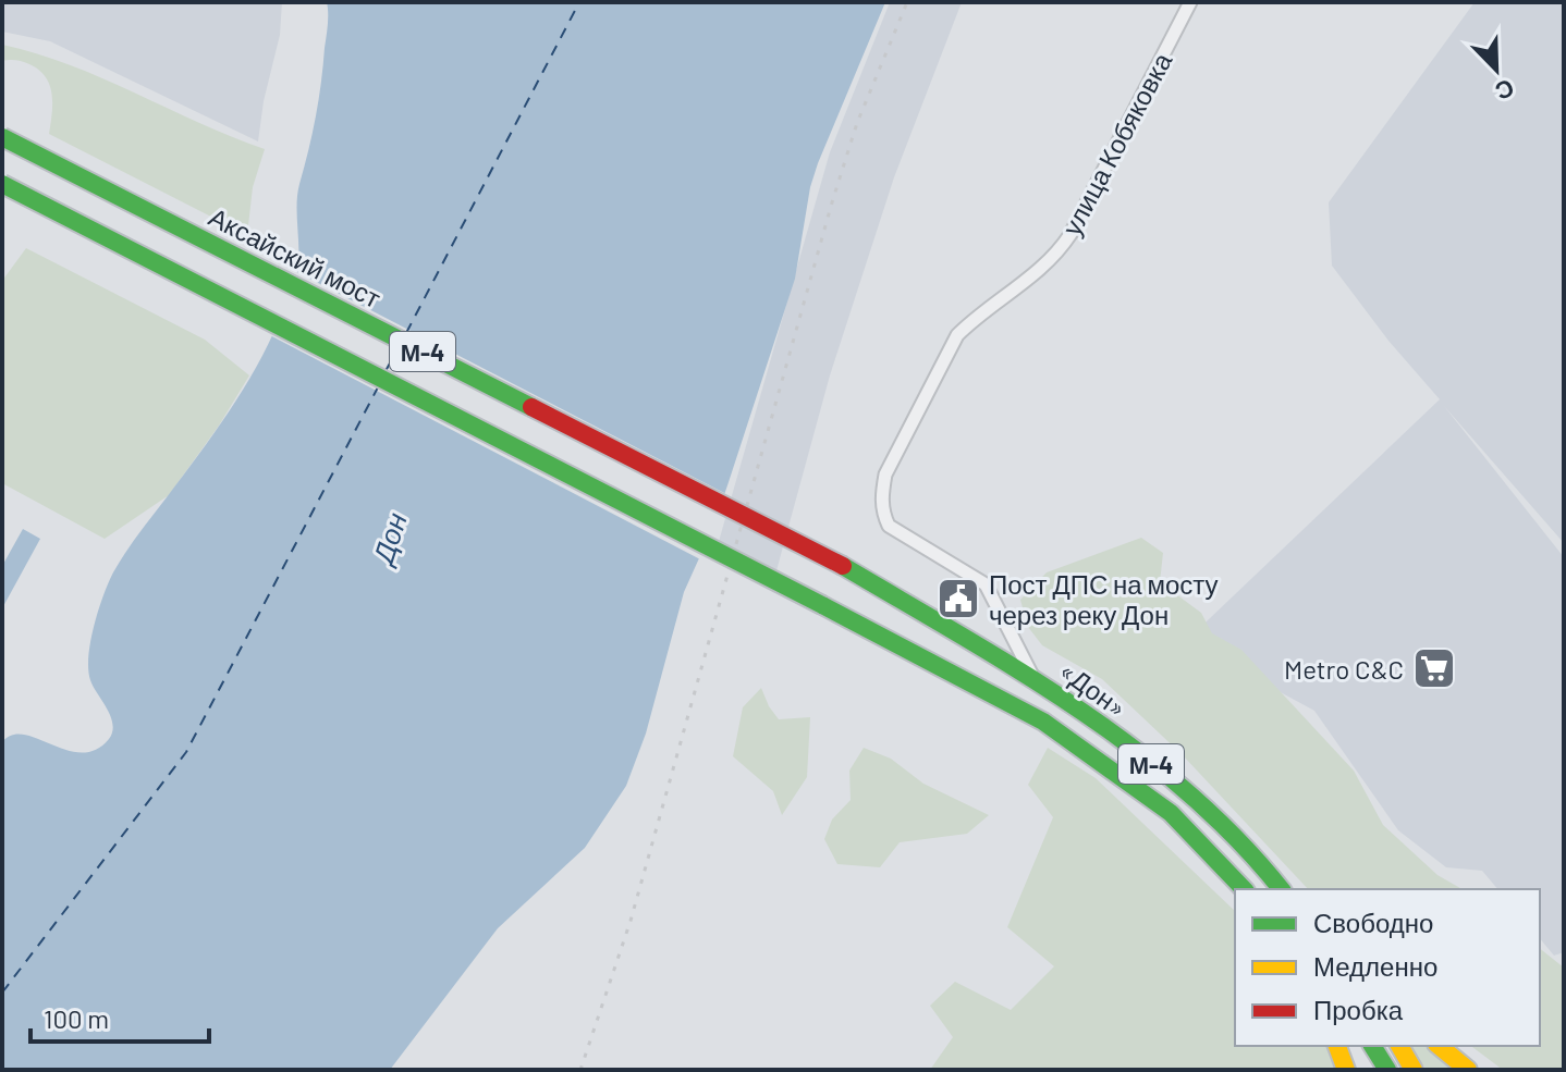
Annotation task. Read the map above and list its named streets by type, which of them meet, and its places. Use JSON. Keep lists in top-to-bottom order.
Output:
{
  "streets": {
    "main road": ["Аксайский мост", "М-4", "«Дон»"],
    "street": ["улица Кобяковка"]
  },
  "crossings": [
    ["улица Кобяковка", "«Дон»"],
    ["Аксайский мост", "«Дон»"]
  ],
  "water": ["Дон"],
  "places": {
    "public building": ["Пост ДПС на мосту через реку Дон"],
    "supermarket": ["Metro C&C"]
  },
  "legend": ["Свободно", "Медленно", "Пробка"],
  "scale_bar": "100 m",
  "north": "bottom right"
}
